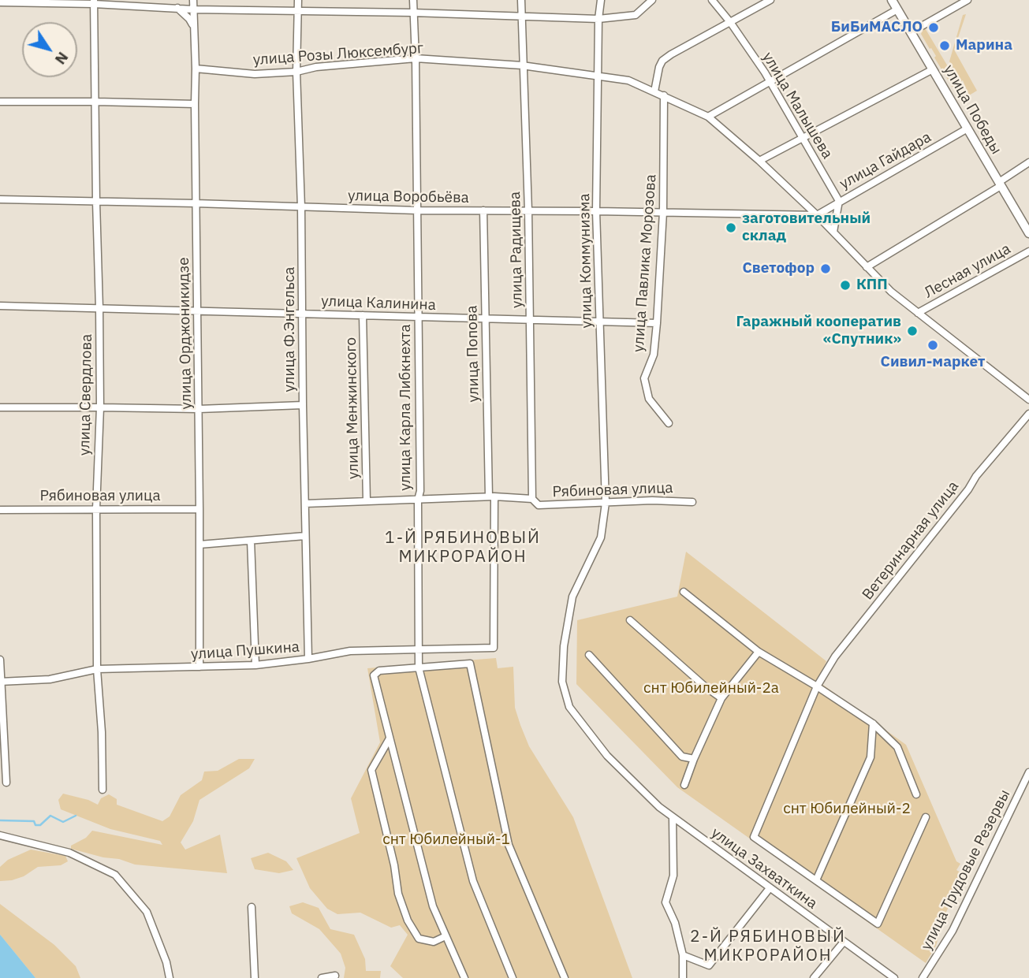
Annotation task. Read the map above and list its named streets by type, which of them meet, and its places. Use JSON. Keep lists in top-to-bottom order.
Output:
{
  "streets": {
    "street": [
      "улица Розы Люксембург",
      "улица Малышева",
      "улица Победы",
      "улица Гайдара",
      "улица Воробьёва",
      "улица Радищева",
      "улица Коммунизма",
      "улица Павлика Морозова",
      "Лесная улица",
      "улица Калинина",
      "улица Ф.Энгельса",
      "улица Орджоникидзе",
      "улица Попова",
      "улица Свердлова",
      "улица Карла Либкнехта",
      "улица Менжинского",
      "Рябиновая улица",
      "Ветеринарная улица",
      "улица Пушкина",
      "улица Захваткина",
      "улица Трудовые Резервы"
    ]
  },
  "crossings": [
    ["улица Розы Люксембург", "улица Гайдара"],
    ["улица Розы Люксембург", "улица Воробьёва"],
    ["улица Розы Люксембург", "улица Радищева"],
    ["улица Розы Люксембург", "улица Коммунизма"],
    ["улица Розы Люксембург", "улица Павлика Морозова"],
    ["улица Розы Люксембург", "Лесная улица"],
    ["улица Розы Люксембург", "улица Ф.Энгельса"],
    ["улица Розы Люксембург", "улица Орджоникидзе"],
    ["улица Розы Люксембург", "улица Карла Либкнехта"],
    ["улица Малышева", "улица Гайдара"],
    ["улица Победы", "улица Гайдара"],
    ["улица Гайдара", "улица Воробьёва"],
    ["улица Воробьёва", "улица Радищева"],
    ["улица Воробьёва", "улица Коммунизма"],
    ["улица Воробьёва", "улица Павлика Морозова"],
    ["улица Воробьёва", "улица Ф.Энгельса"],
    ["улица Воробьёва", "улица Орджоникидзе"],
    ["улица Воробьёва", "улица Попова"],
    ["улица Воробьёва", "улица Свердлова"],
    ["улица Воробьёва", "улица Карла Либкнехта"],
    ["улица Радищева", "улица Калинина"],
    ["улица Радищева", "Рябиновая улица"],
    ["улица Коммунизма", "улица Калинина"],
    ["улица Коммунизма", "Рябиновая улица"],
    ["улица Коммунизма", "улица Захваткина"],
    ["улица Павлика Морозова", "улица Калинина"],
    ["улица Калинина", "улица Ф.Энгельса"],
    ["улица Калинина", "улица Орджоникидзе"],
    ["улица Калинина", "улица Попова"],
    ["улица Калинина", "улица Свердлова"],
    ["улица Калинина", "улица Карла Либкнехта"],
    ["улица Калинина", "улица Менжинского"],
    ["улица Ф.Энгельса", "Рябиновая улица"],
    ["улица Ф.Энгельса", "улица Пушкина"],
    ["улица Орджоникидзе", "Рябиновая улица"],
    ["улица Орджоникидзе", "улица Пушкина"],
    ["улица Попова", "Рябиновая улица"],
    ["улица Попова", "улица Пушкина"],
    ["улица Свердлова", "Рябиновая улица"],
    ["улица Свердлова", "улица Пушкина"],
    ["улица Карла Либкнехта", "Рябиновая улица"],
    ["улица Карла Либкнехта", "улица Пушкина"],
    ["улица Менжинского", "Рябиновая улица"]
  ],
  "districts": ["1-Й РЯБИНОВЫЙ МИКРОРАЙОН", "2-Й РЯБИНОВЫЙ МИКРОРАЙОН"],
  "parks": ["снт Юбилейный-2а", "снт Юбилейный-2", "снт Юбилейный-1"],
  "places": [
    "БиБиМАСЛО",
    "Марина",
    "заготовительный склад",
    "Светофор",
    "КПП",
    "Гаражный кооператив «Спутник»",
    "Сивил-маркет"
  ],
  "north": "bottom right"
}
